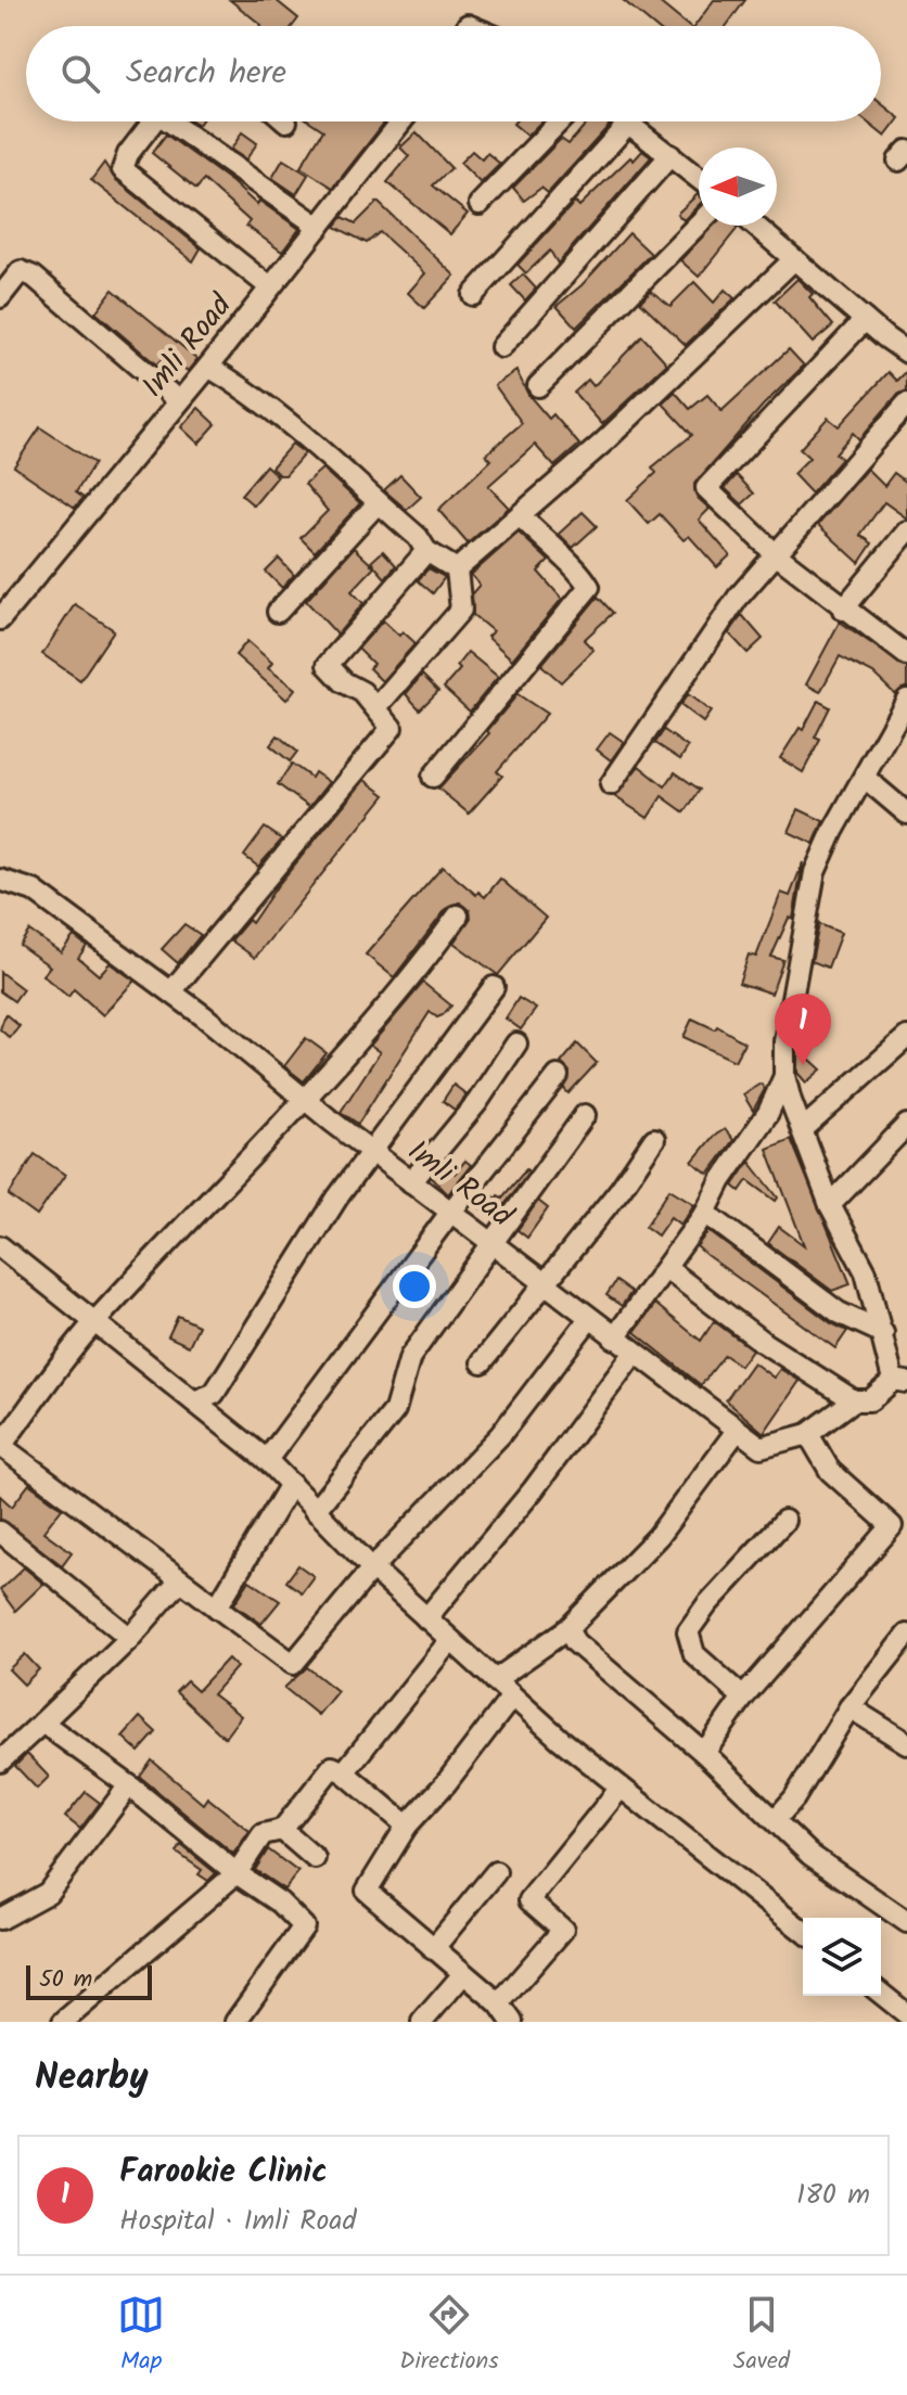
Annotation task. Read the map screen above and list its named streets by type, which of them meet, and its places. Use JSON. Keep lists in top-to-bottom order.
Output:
{
  "streets": {
    "street": ["Imli Road"]
  },
  "scale_bar": "50 m",
  "north": "left",
  "page": {
    "search": "Search here",
    "pins": "1",
    "scale": "50 m",
    "heading": "Nearby",
    "list": [
      {
        "mark": "1",
        "name": "Farookie Clinic",
        "note": "Hospital · Imli Road",
        "value": "180 m"
      }
    ],
    "nav": ["Map", "Directions", "Saved"]
  }
}
